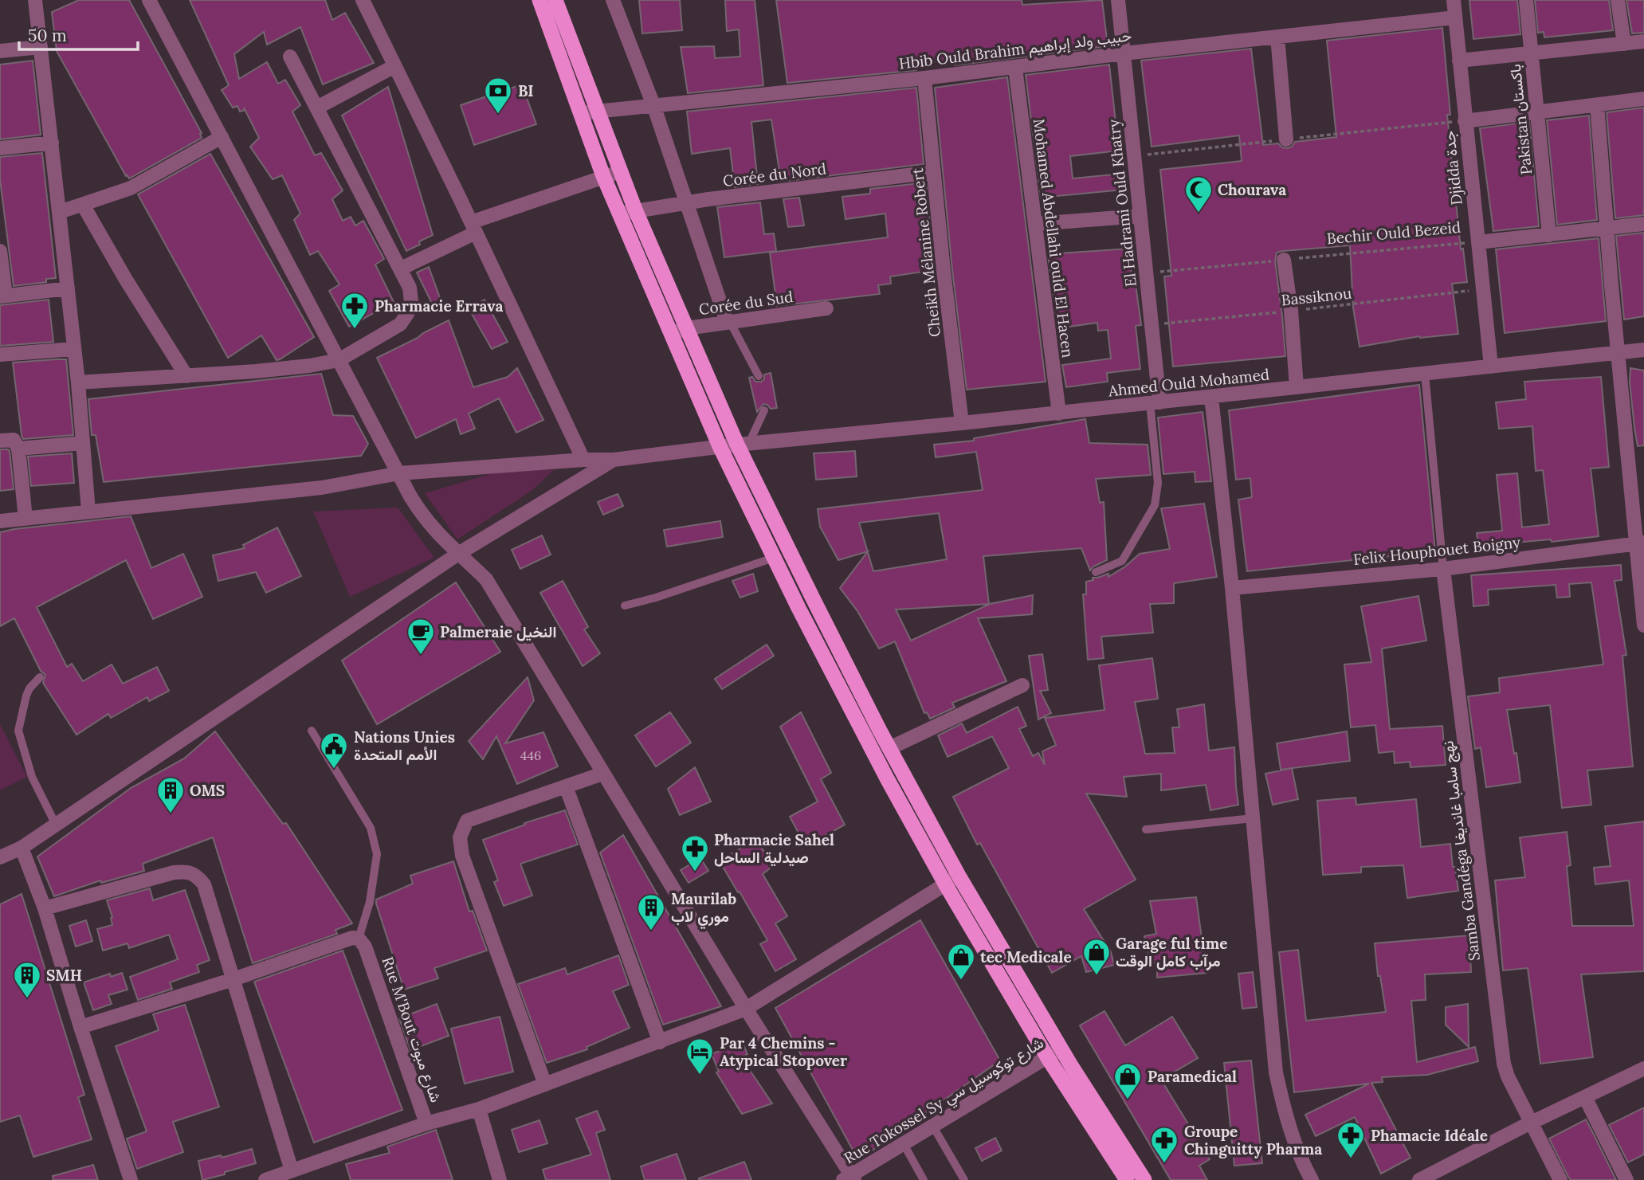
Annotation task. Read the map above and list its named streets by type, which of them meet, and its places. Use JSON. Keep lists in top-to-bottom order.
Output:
{
  "streets": {
    "street": [
      "Hbib Ould Brahim حبيب ولد إبراهيم",
      "Pakistan باكستان",
      "Djidda جدة",
      "Corée du Nord",
      "El Hadrami Ould Khatry",
      "Bechir Ould Bezeid",
      "Mohamed Abdellahi ould El Hacen",
      "Cheikh Mélanine Robert",
      "Corée du Sud",
      "Ahmed Ould Mohamed",
      "Felix Houphouet Boigny",
      "Samba Gandéga نهج سامبا غانديغا",
      "Rue M'Bout شارع مبوت",
      "Rue Tokossel Sy شارع توكوسيل سي"
    ],
    "path": ["Bassiknou"]
  },
  "crossings": [
    ["Hbib Ould Brahim حبيب ولد إبراهيم", "Djidda جدة"],
    ["Hbib Ould Brahim حبيب ولد إبراهيم", "El Hadrami Ould Khatry"],
    ["Hbib Ould Brahim حبيب ولد إبراهيم", "Mohamed Abdellahi ould El Hacen"],
    ["Hbib Ould Brahim حبيب ولد إبراهيم", "Cheikh Mélanine Robert"],
    ["Pakistan باكستان", "Bechir Ould Bezeid"],
    ["Djidda جدة", "Bechir Ould Bezeid"],
    ["Djidda جدة", "Bassiknou"],
    ["Djidda جدة", "Ahmed Ould Mohamed"],
    ["Corée du Nord", "Cheikh Mélanine Robert"],
    ["El Hadrami Ould Khatry", "Bechir Ould Bezeid"],
    ["El Hadrami Ould Khatry", "Bassiknou"],
    ["El Hadrami Ould Khatry", "Ahmed Ould Mohamed"],
    ["Mohamed Abdellahi ould El Hacen", "Ahmed Ould Mohamed"],
    ["Cheikh Mélanine Robert", "Ahmed Ould Mohamed"],
    ["Felix Houphouet Boigny", "Samba Gandéga نهج سامبا غانديغا"]
  ],
  "places": {
    "bank": ["BI"],
    "mosque": ["Chourava"],
    "pharmacy": [
      "Pharmacie Errava",
      "Pharmacie Sahel صيدلية الساحل",
      "Phamacie Idéale",
      "Groupe Chinguitty Pharma"
    ],
    "cafe": ["Palmeraie النخيل"],
    "public building": ["Nations Unies الأمم المتحدة"],
    "building": ["OMS", "Maurilab موري لاب", "SMH"],
    "shop": ["Garage ful time مرآب كامل الوقت", "tec Medicale", "Paramedical"],
    "hotel": ["Par 4 Chemins - Atypical Stopover"]
  },
  "house_numbers": ["446"],
  "scale_bar": "50 m"
}
